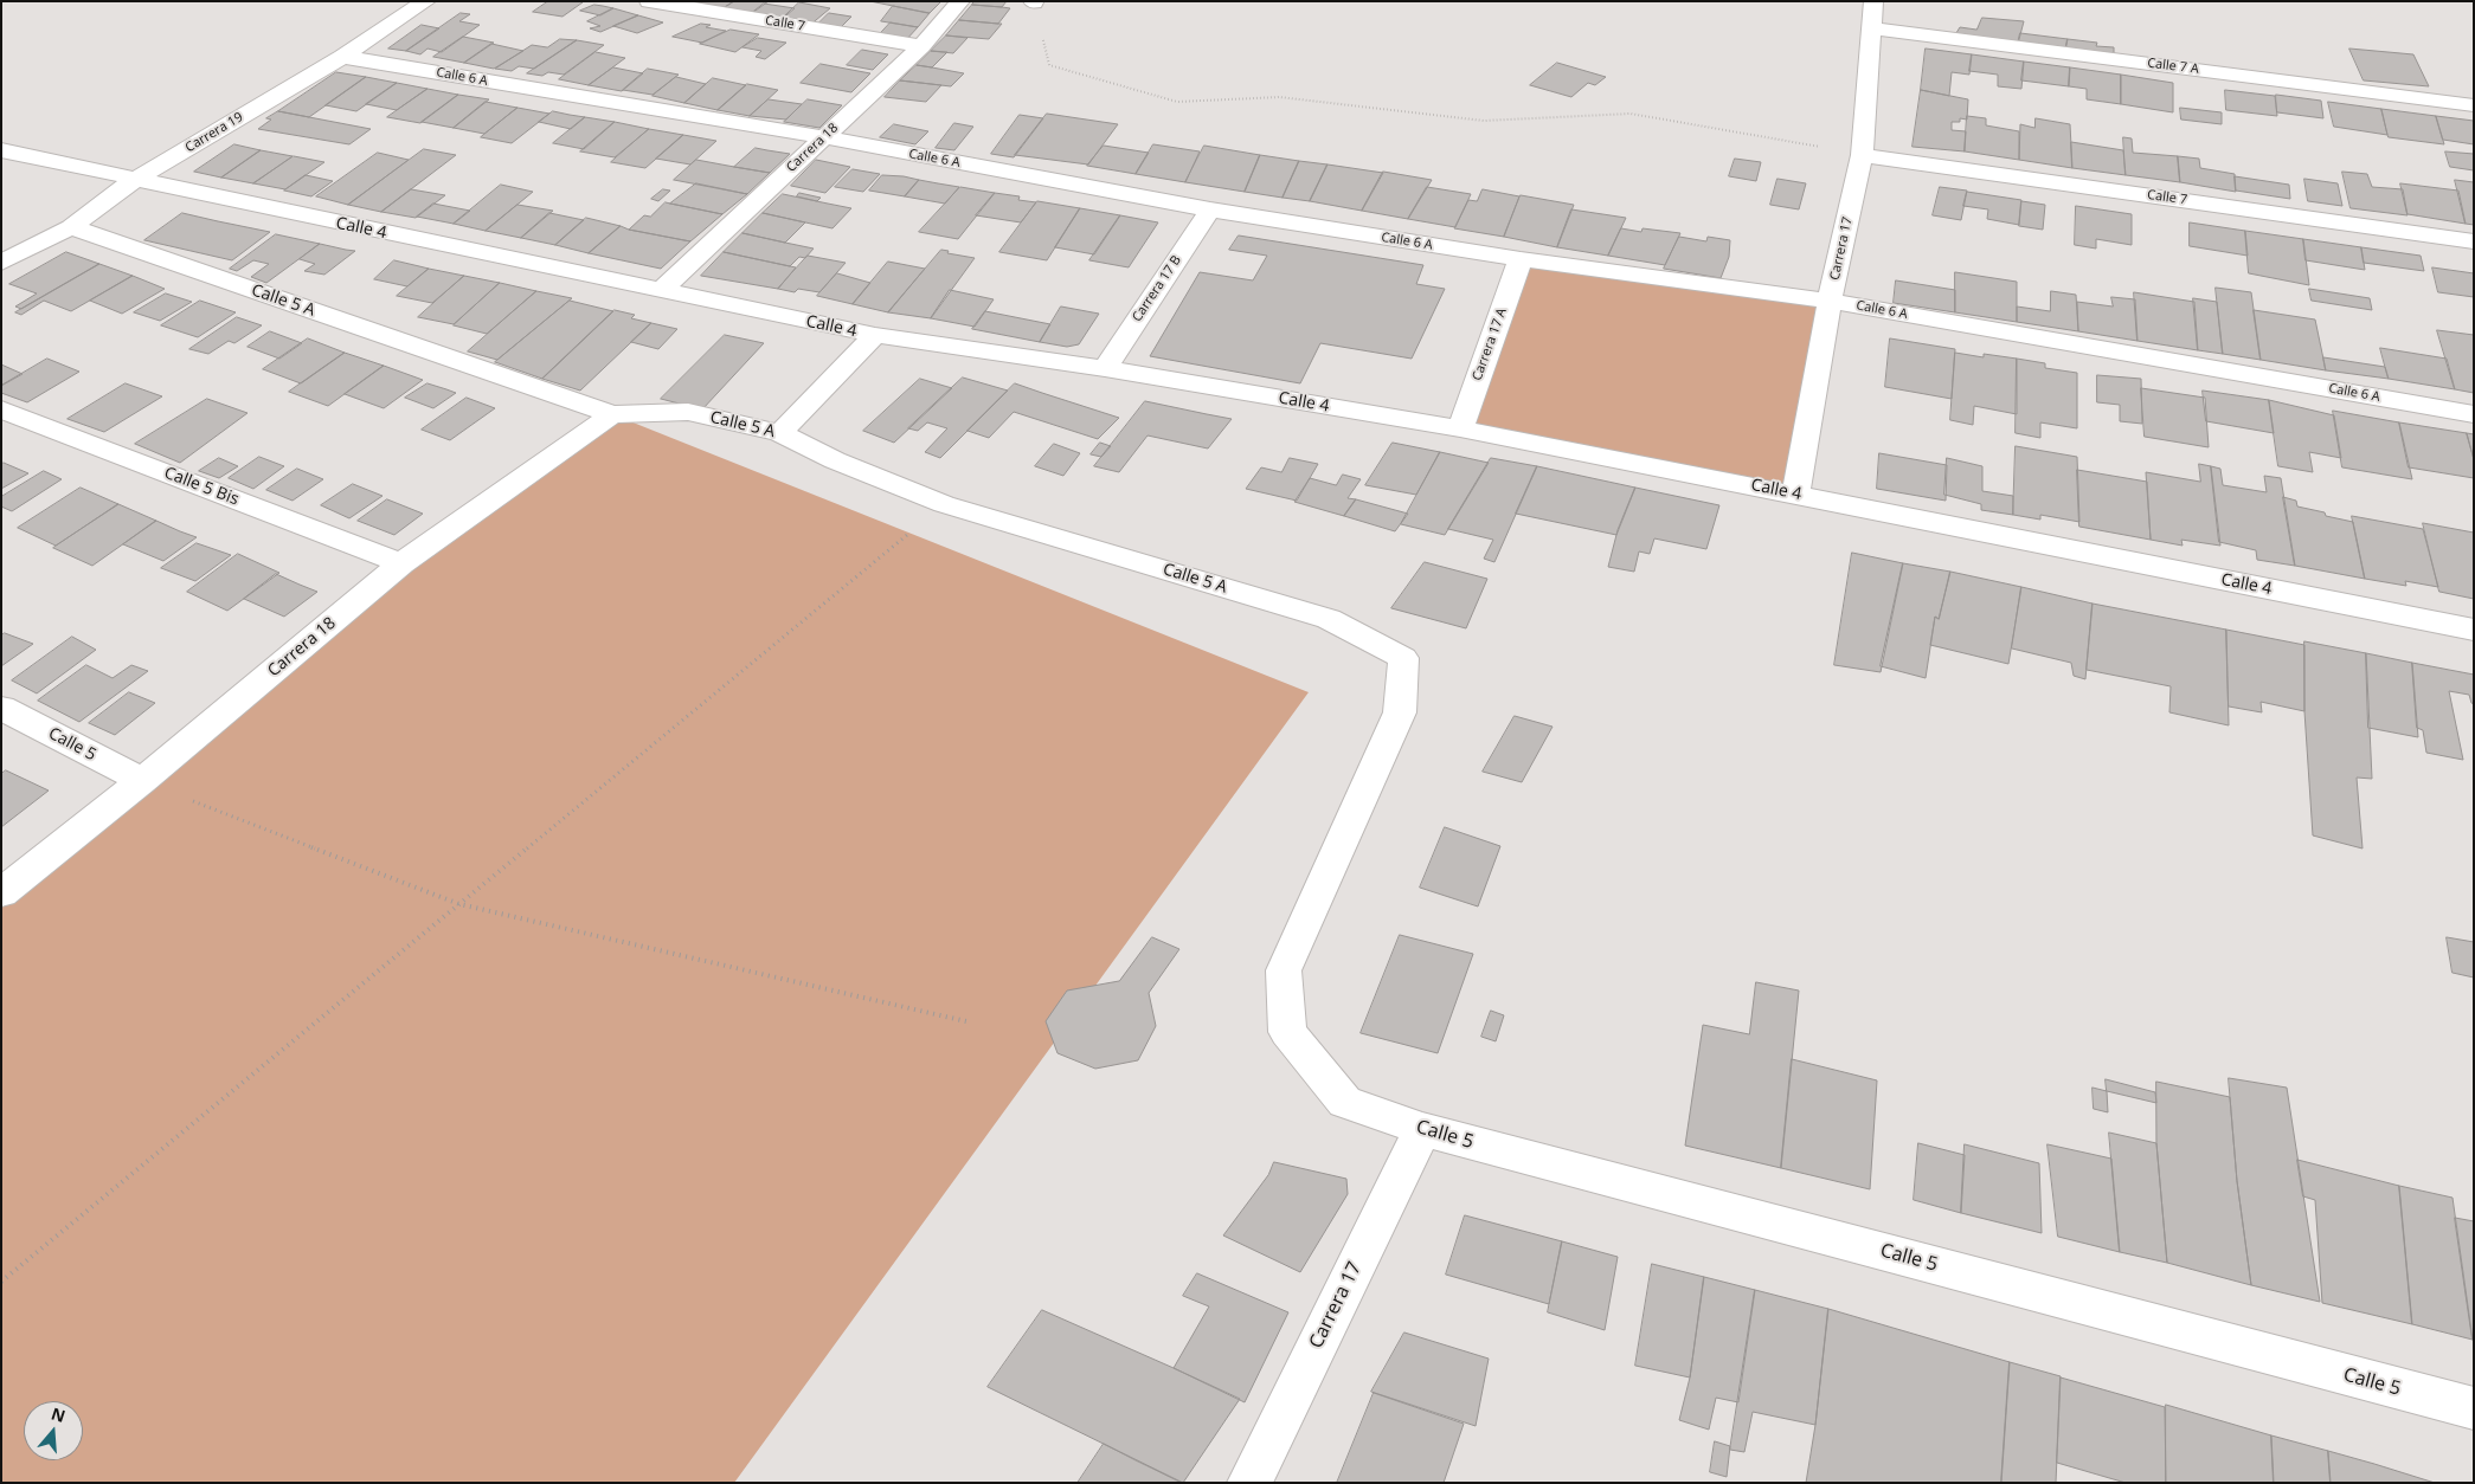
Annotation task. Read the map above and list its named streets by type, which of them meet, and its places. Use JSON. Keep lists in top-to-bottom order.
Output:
{
  "streets": {
    "street": [
      "Calle 7",
      "Calle 7 A",
      "Calle 6 A",
      "Carrera 19",
      "Carrera 18",
      "Calle 4",
      "Carrera 17",
      "Carrera 17 B",
      "Calle 5 A",
      "Carrera 17 A",
      "Calle 5 Bis",
      "Calle 5"
    ]
  },
  "crossings": [
    ["Calle 7", "Carrera 18"],
    ["Calle 7", "Carrera 17"],
    ["Calle 7 A", "Carrera 17"],
    ["Calle 6 A", "Carrera 19"],
    ["Calle 6 A", "Carrera 18"],
    ["Calle 6 A", "Carrera 17"],
    ["Calle 6 A", "Carrera 17 B"],
    ["Calle 6 A", "Carrera 17 A"],
    ["Carrera 19", "Calle 4"],
    ["Carrera 19", "Calle 5 A"],
    ["Carrera 18", "Calle 4"],
    ["Carrera 18", "Calle 5 A"],
    ["Carrera 18", "Calle 5 Bis"],
    ["Carrera 18", "Calle 5"],
    ["Calle 4", "Carrera 17"],
    ["Calle 4", "Carrera 17 B"],
    ["Calle 4", "Carrera 17 A"],
    ["Carrera 17", "Calle 5"],
    ["Calle 5 A", "Calle 5"]
  ],
  "north": "top"
}
